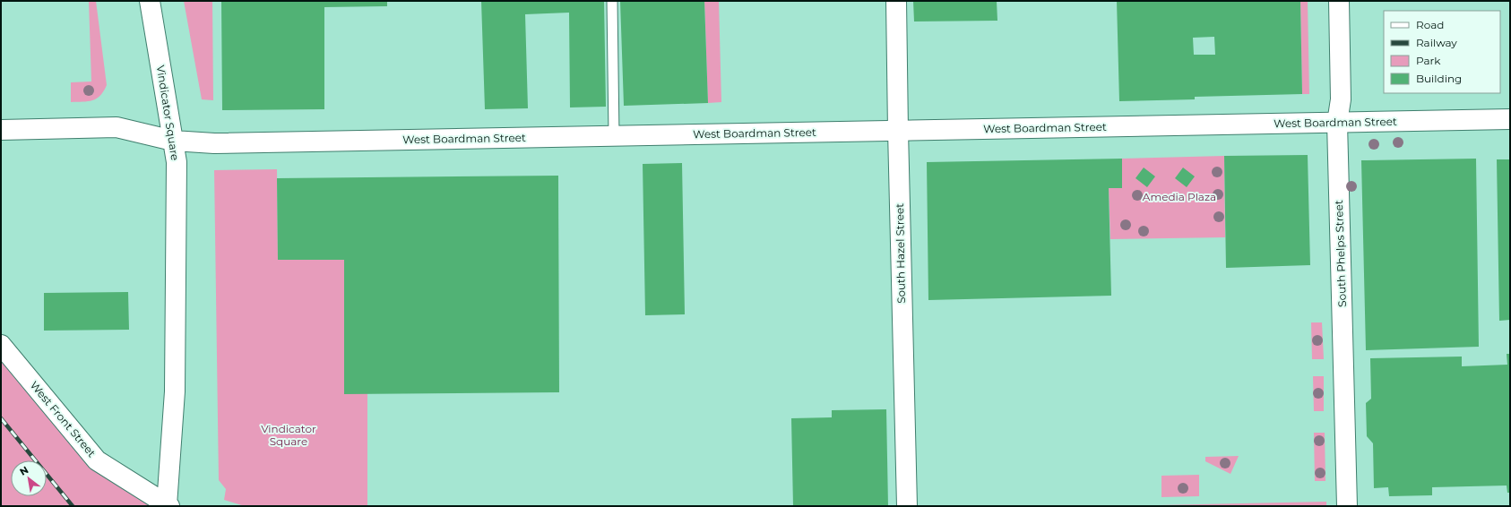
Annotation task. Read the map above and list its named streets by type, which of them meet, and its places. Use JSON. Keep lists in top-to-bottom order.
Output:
{
  "streets": {
    "street": [
      "Vindicator Square",
      "West Boardman Street",
      "South Hazel Street",
      "South Phelps Street",
      "West Front Street"
    ]
  },
  "crossings": [
    ["Vindicator Square", "West Boardman Street"],
    ["Vindicator Square", "West Front Street"],
    ["West Boardman Street", "South Hazel Street"],
    ["West Boardman Street", "South Phelps Street"]
  ],
  "parks": ["Amedia Plaza", "Vindicator Square"],
  "legend": [
    "Road",
    "Railway",
    "Park",
    "Building"
  ],
  "north": "top left"
}
